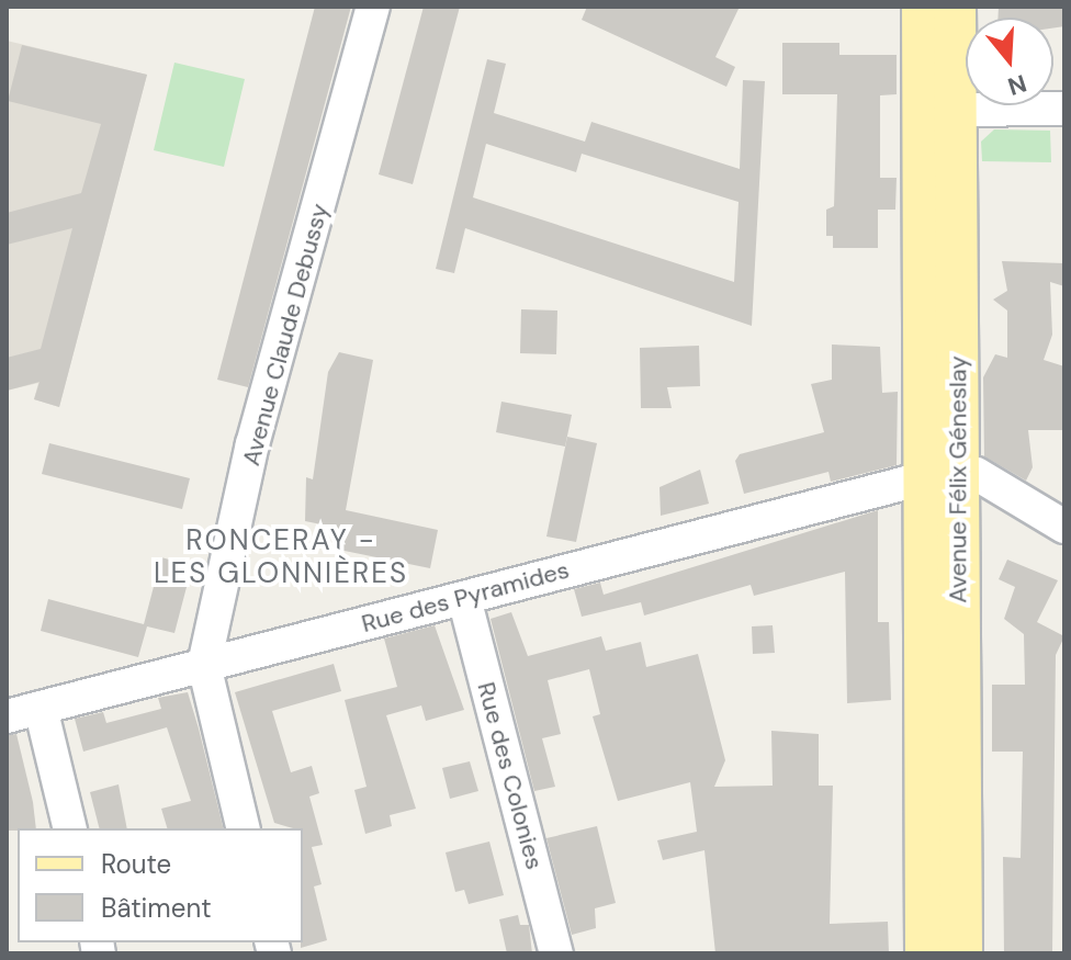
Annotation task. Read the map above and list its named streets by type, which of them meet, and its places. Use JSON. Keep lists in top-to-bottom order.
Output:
{
  "streets": {
    "main road": ["Avenue Félix Géneslay"],
    "street": ["Avenue Claude Debussy", "Rue des Pyramides", "Rue des Colonies"]
  },
  "crossings": [
    ["Avenue Claude Debussy", "Rue des Pyramides"],
    ["Avenue Félix Géneslay", "Rue des Pyramides"],
    ["Rue des Pyramides", "Rue des Colonies"]
  ],
  "districts": ["RONCERAY - LES GLONNIÈRES"],
  "legend": ["Route", "Bâtiment"],
  "north": "bottom"
}
